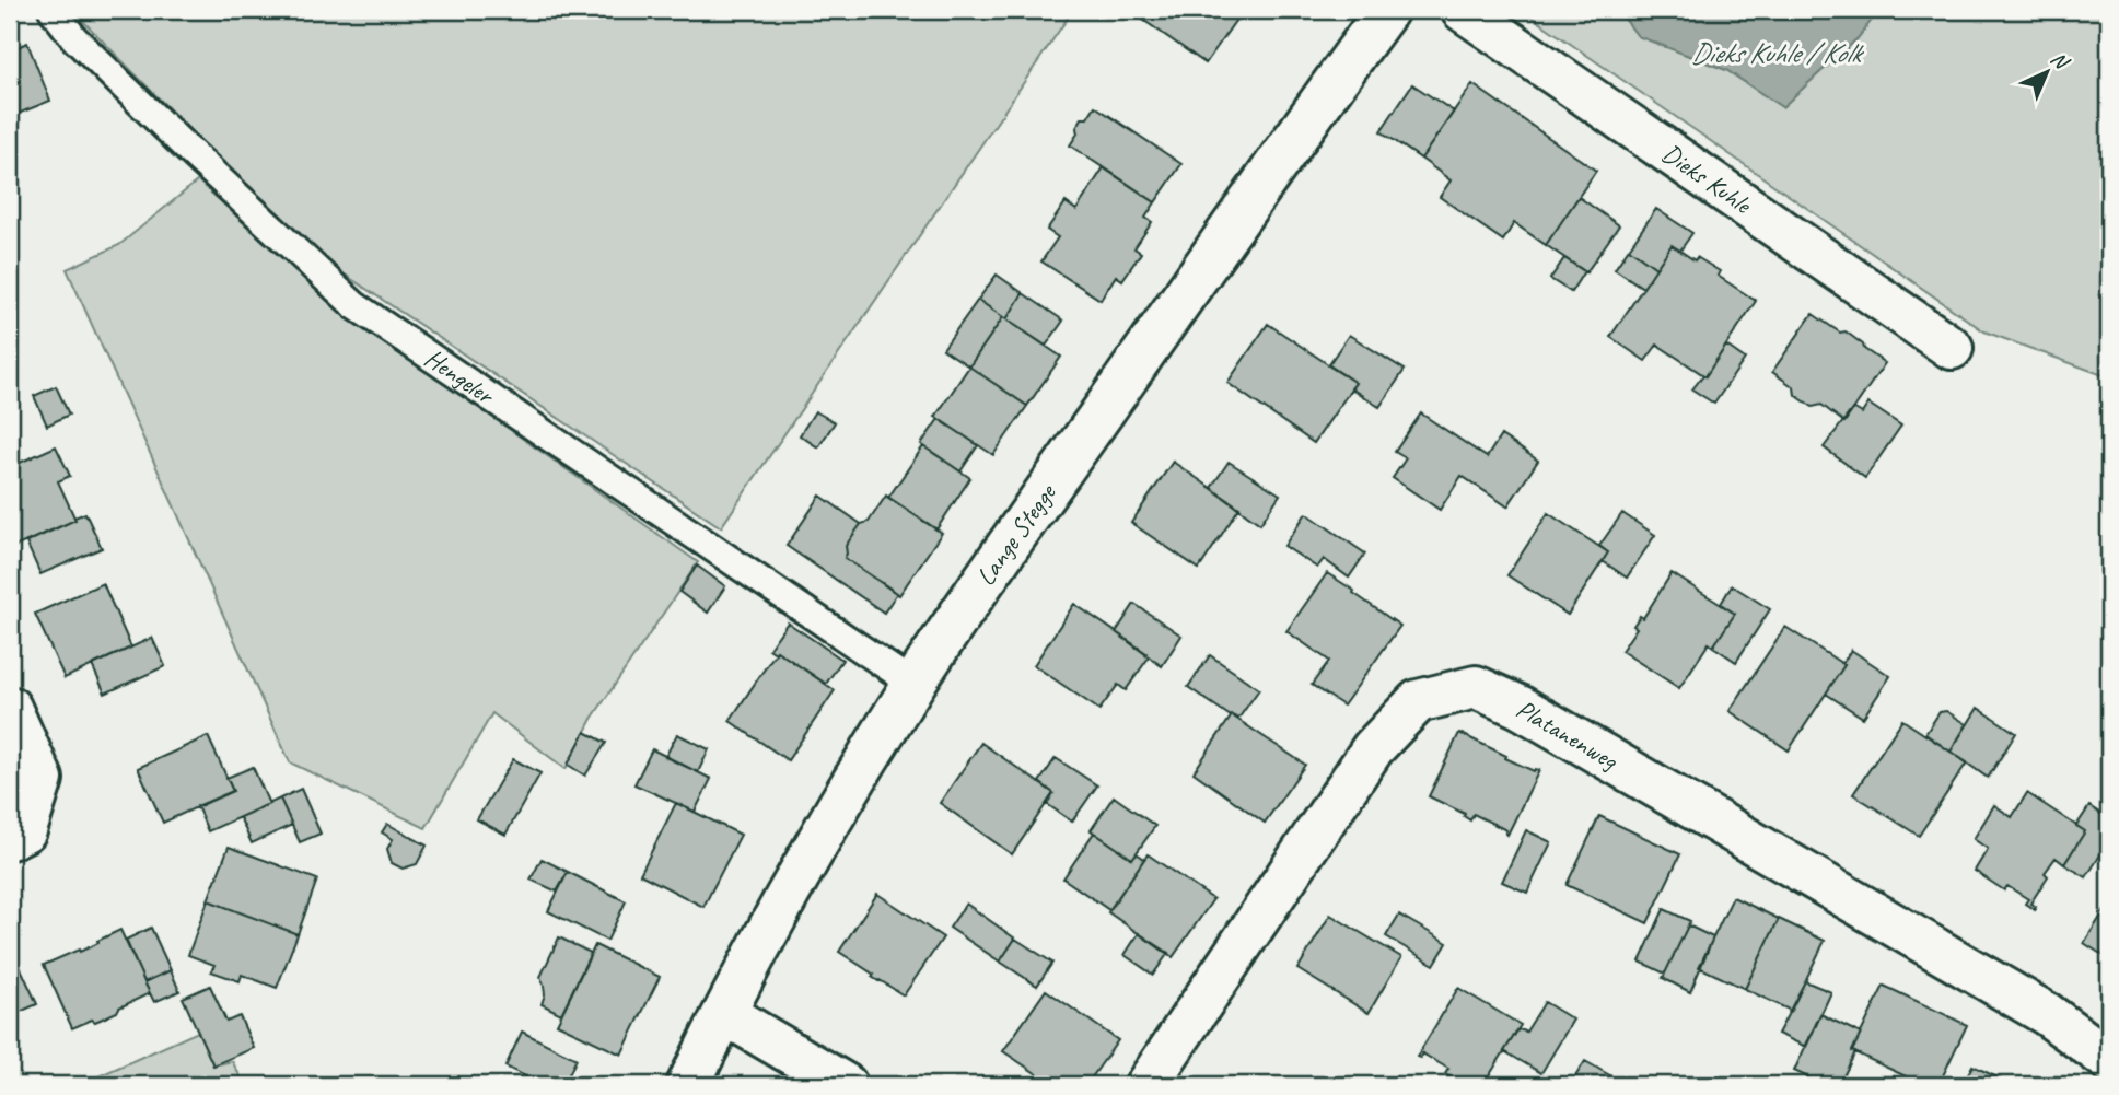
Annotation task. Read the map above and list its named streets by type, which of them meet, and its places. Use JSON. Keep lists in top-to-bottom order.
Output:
{
  "streets": {
    "street": ["Dieks Kuhle", "Lange Stegge", "Platanenweg"],
    "lane": ["Hengeler"]
  },
  "crossings": [
    ["Hengeler", "Lange Stegge"]
  ],
  "water": ["Dieks Kuhle / Kolk"],
  "north": "top right"
}
